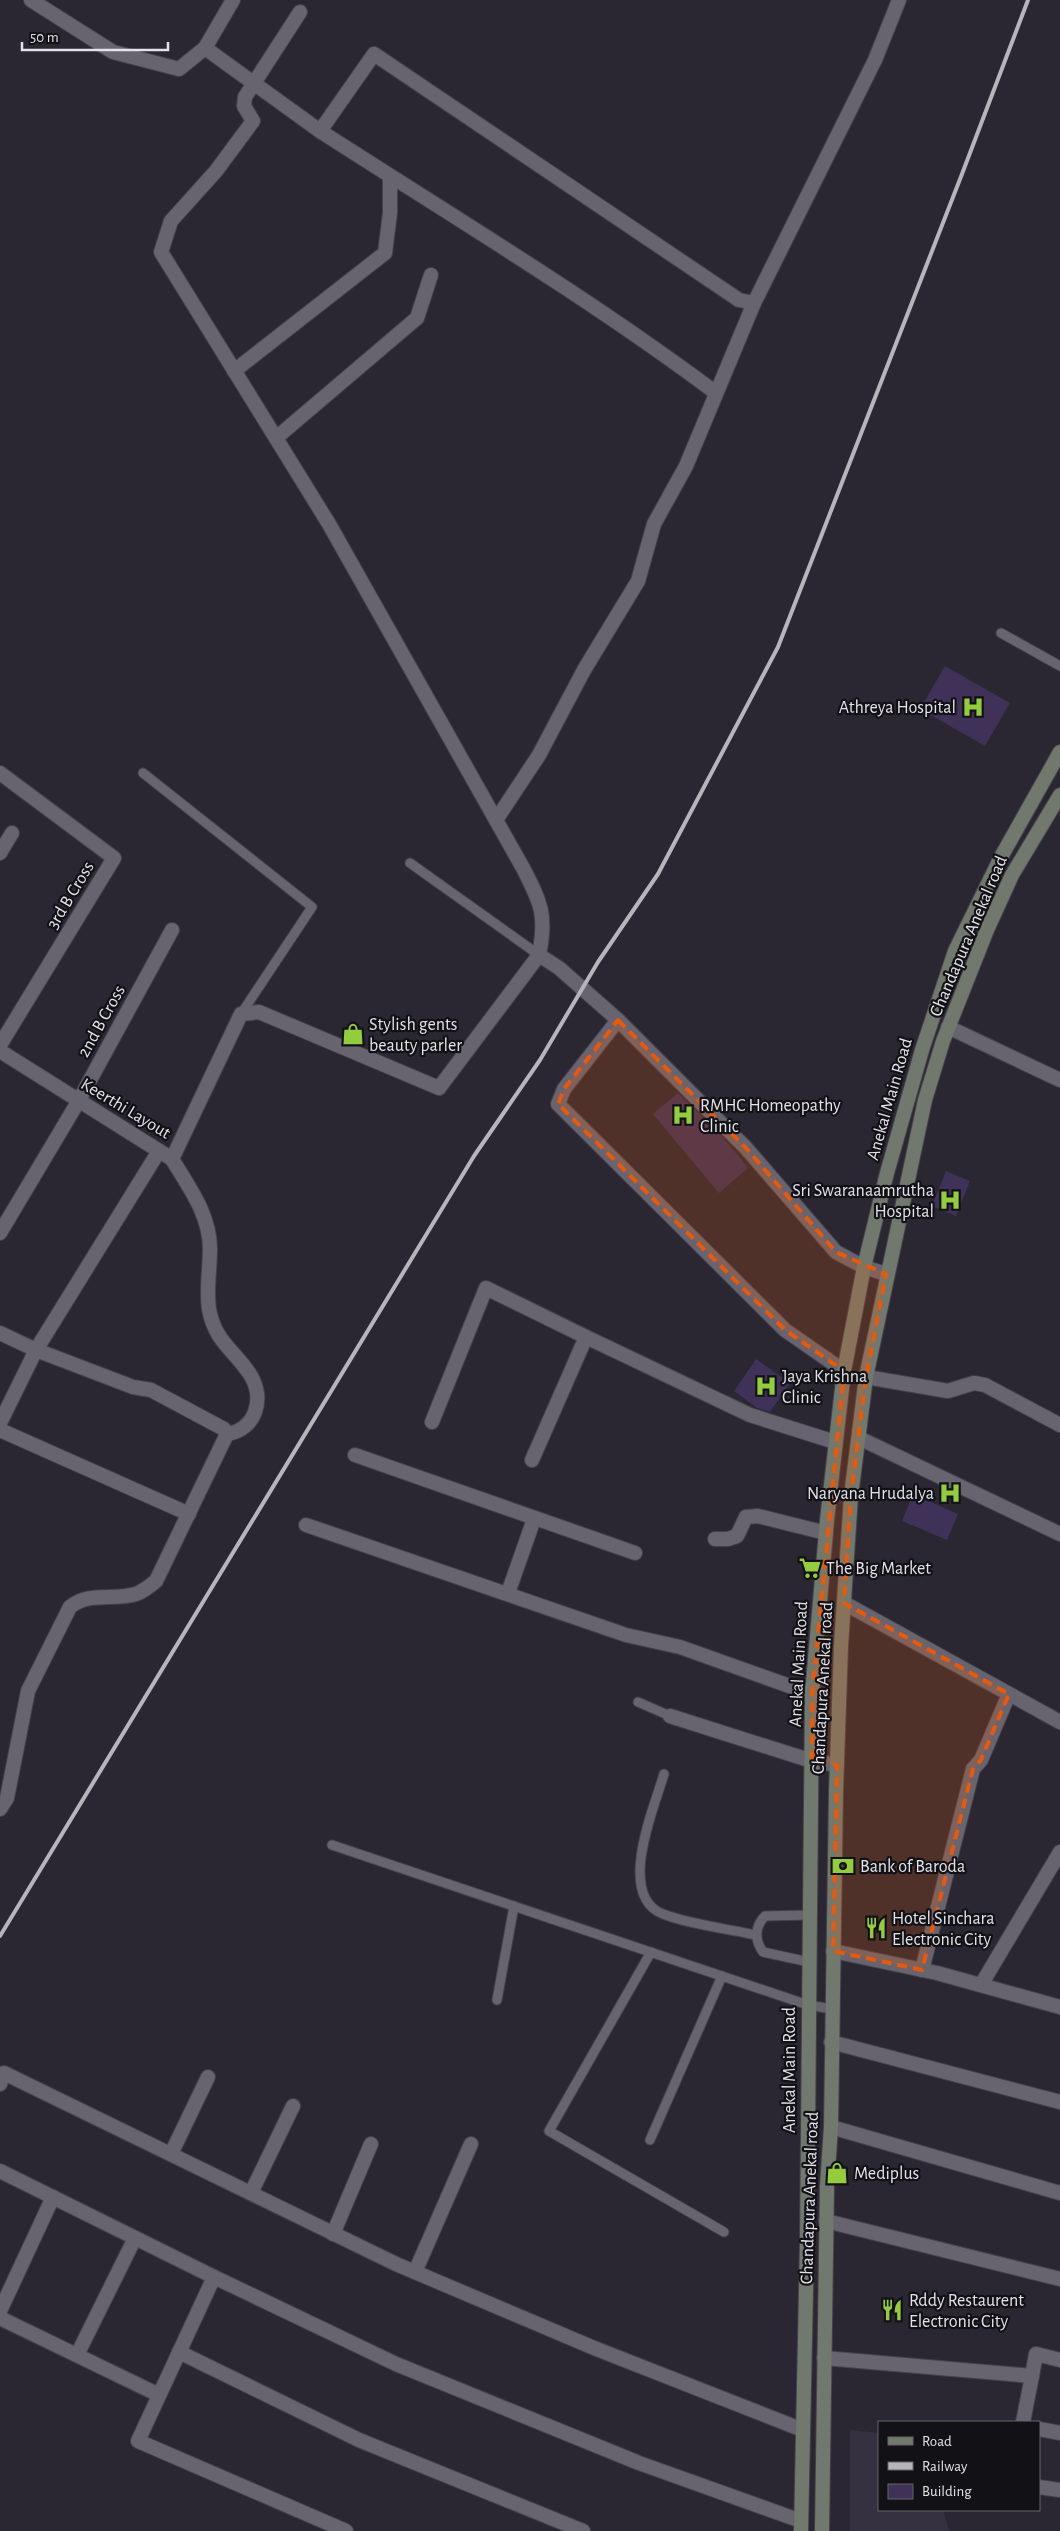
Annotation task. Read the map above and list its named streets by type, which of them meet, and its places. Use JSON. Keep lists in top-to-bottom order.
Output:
{
  "streets": {
    "main road": ["Chandapura Anekal road", "Anekal Main Road"],
    "street": ["3rd B Cross", "2nd B Cross", "Keerthi Layout"]
  },
  "crossings": [
    ["2nd B Cross", "Keerthi Layout"]
  ],
  "places": {
    "hospital": [
      "Athreya Hospital",
      "RMHC Homeopathy Clinic",
      "Sri Swaranaamrutha Hospital",
      "Jaya Krishna Clinic",
      "Naryana Hrudalya"
    ],
    "shop": ["Stylish gents beauty parler", "Mediplus"],
    "supermarket": ["The Big Market"],
    "bank": ["Bank of Baroda"],
    "restaurant": ["Hotel Sinchara Electronic City", "Rddy Restaurent Electronic City"]
  },
  "legend": ["Road", "Railway", "Building"],
  "scale_bar": "50 m"
}
